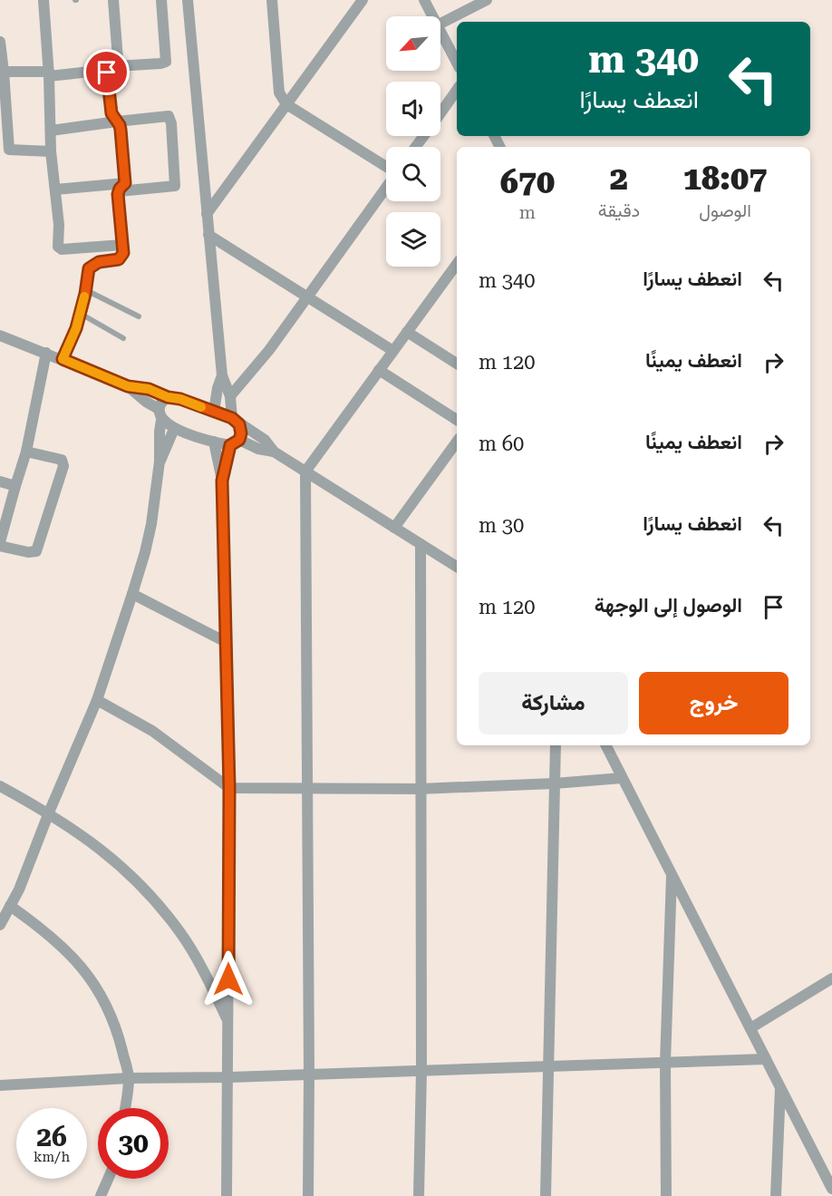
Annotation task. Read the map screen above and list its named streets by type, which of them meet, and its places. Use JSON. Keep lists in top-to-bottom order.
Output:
{
  "north": "bottom left",
  "page": {
    "turn": ["340 m", "انعطف يسارًا"],
    "eta": [
      "18:07",
      "الوصول",
      "2",
      "دقيقة",
      "670",
      "m"
    ],
    "list": [
      {
        "name": "انعطف يسارًا",
        "value": "340 m"
      },
      {
        "name": "انعطف يمينًا",
        "value": "120 m"
      },
      {
        "name": "انعطف يمينًا",
        "value": "60 m"
      },
      {
        "name": "انعطف يسارًا",
        "value": "30 m"
      },
      {
        "name": "الوصول إلى الوجهة",
        "value": "120 m"
      }
    ],
    "buttons": ["خروج", "مشاركة"],
    "speed": "26 km/h",
    "limit": "30"
  }
}
